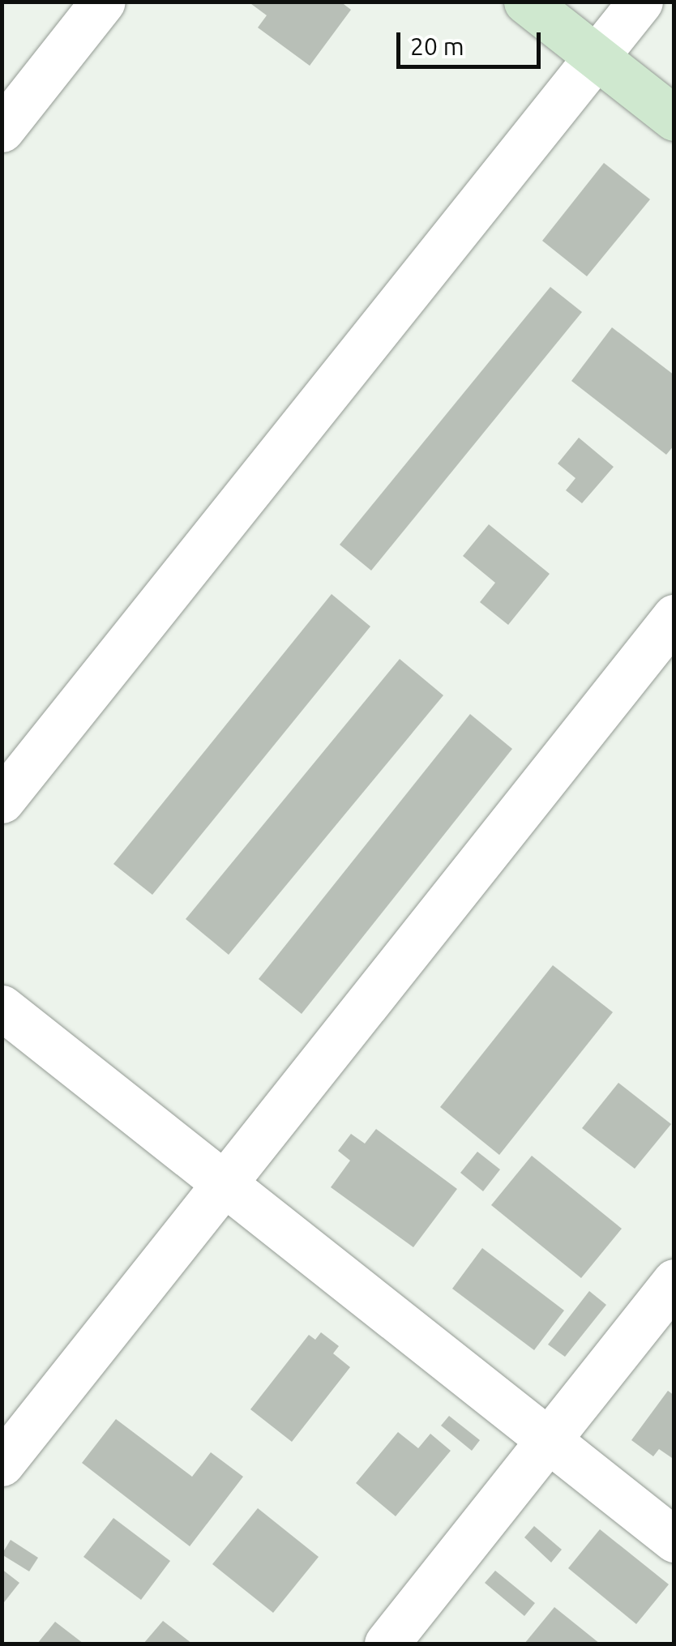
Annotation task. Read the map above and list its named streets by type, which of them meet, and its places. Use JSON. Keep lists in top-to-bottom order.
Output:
{
  "scale_bar": "20 m"
}
